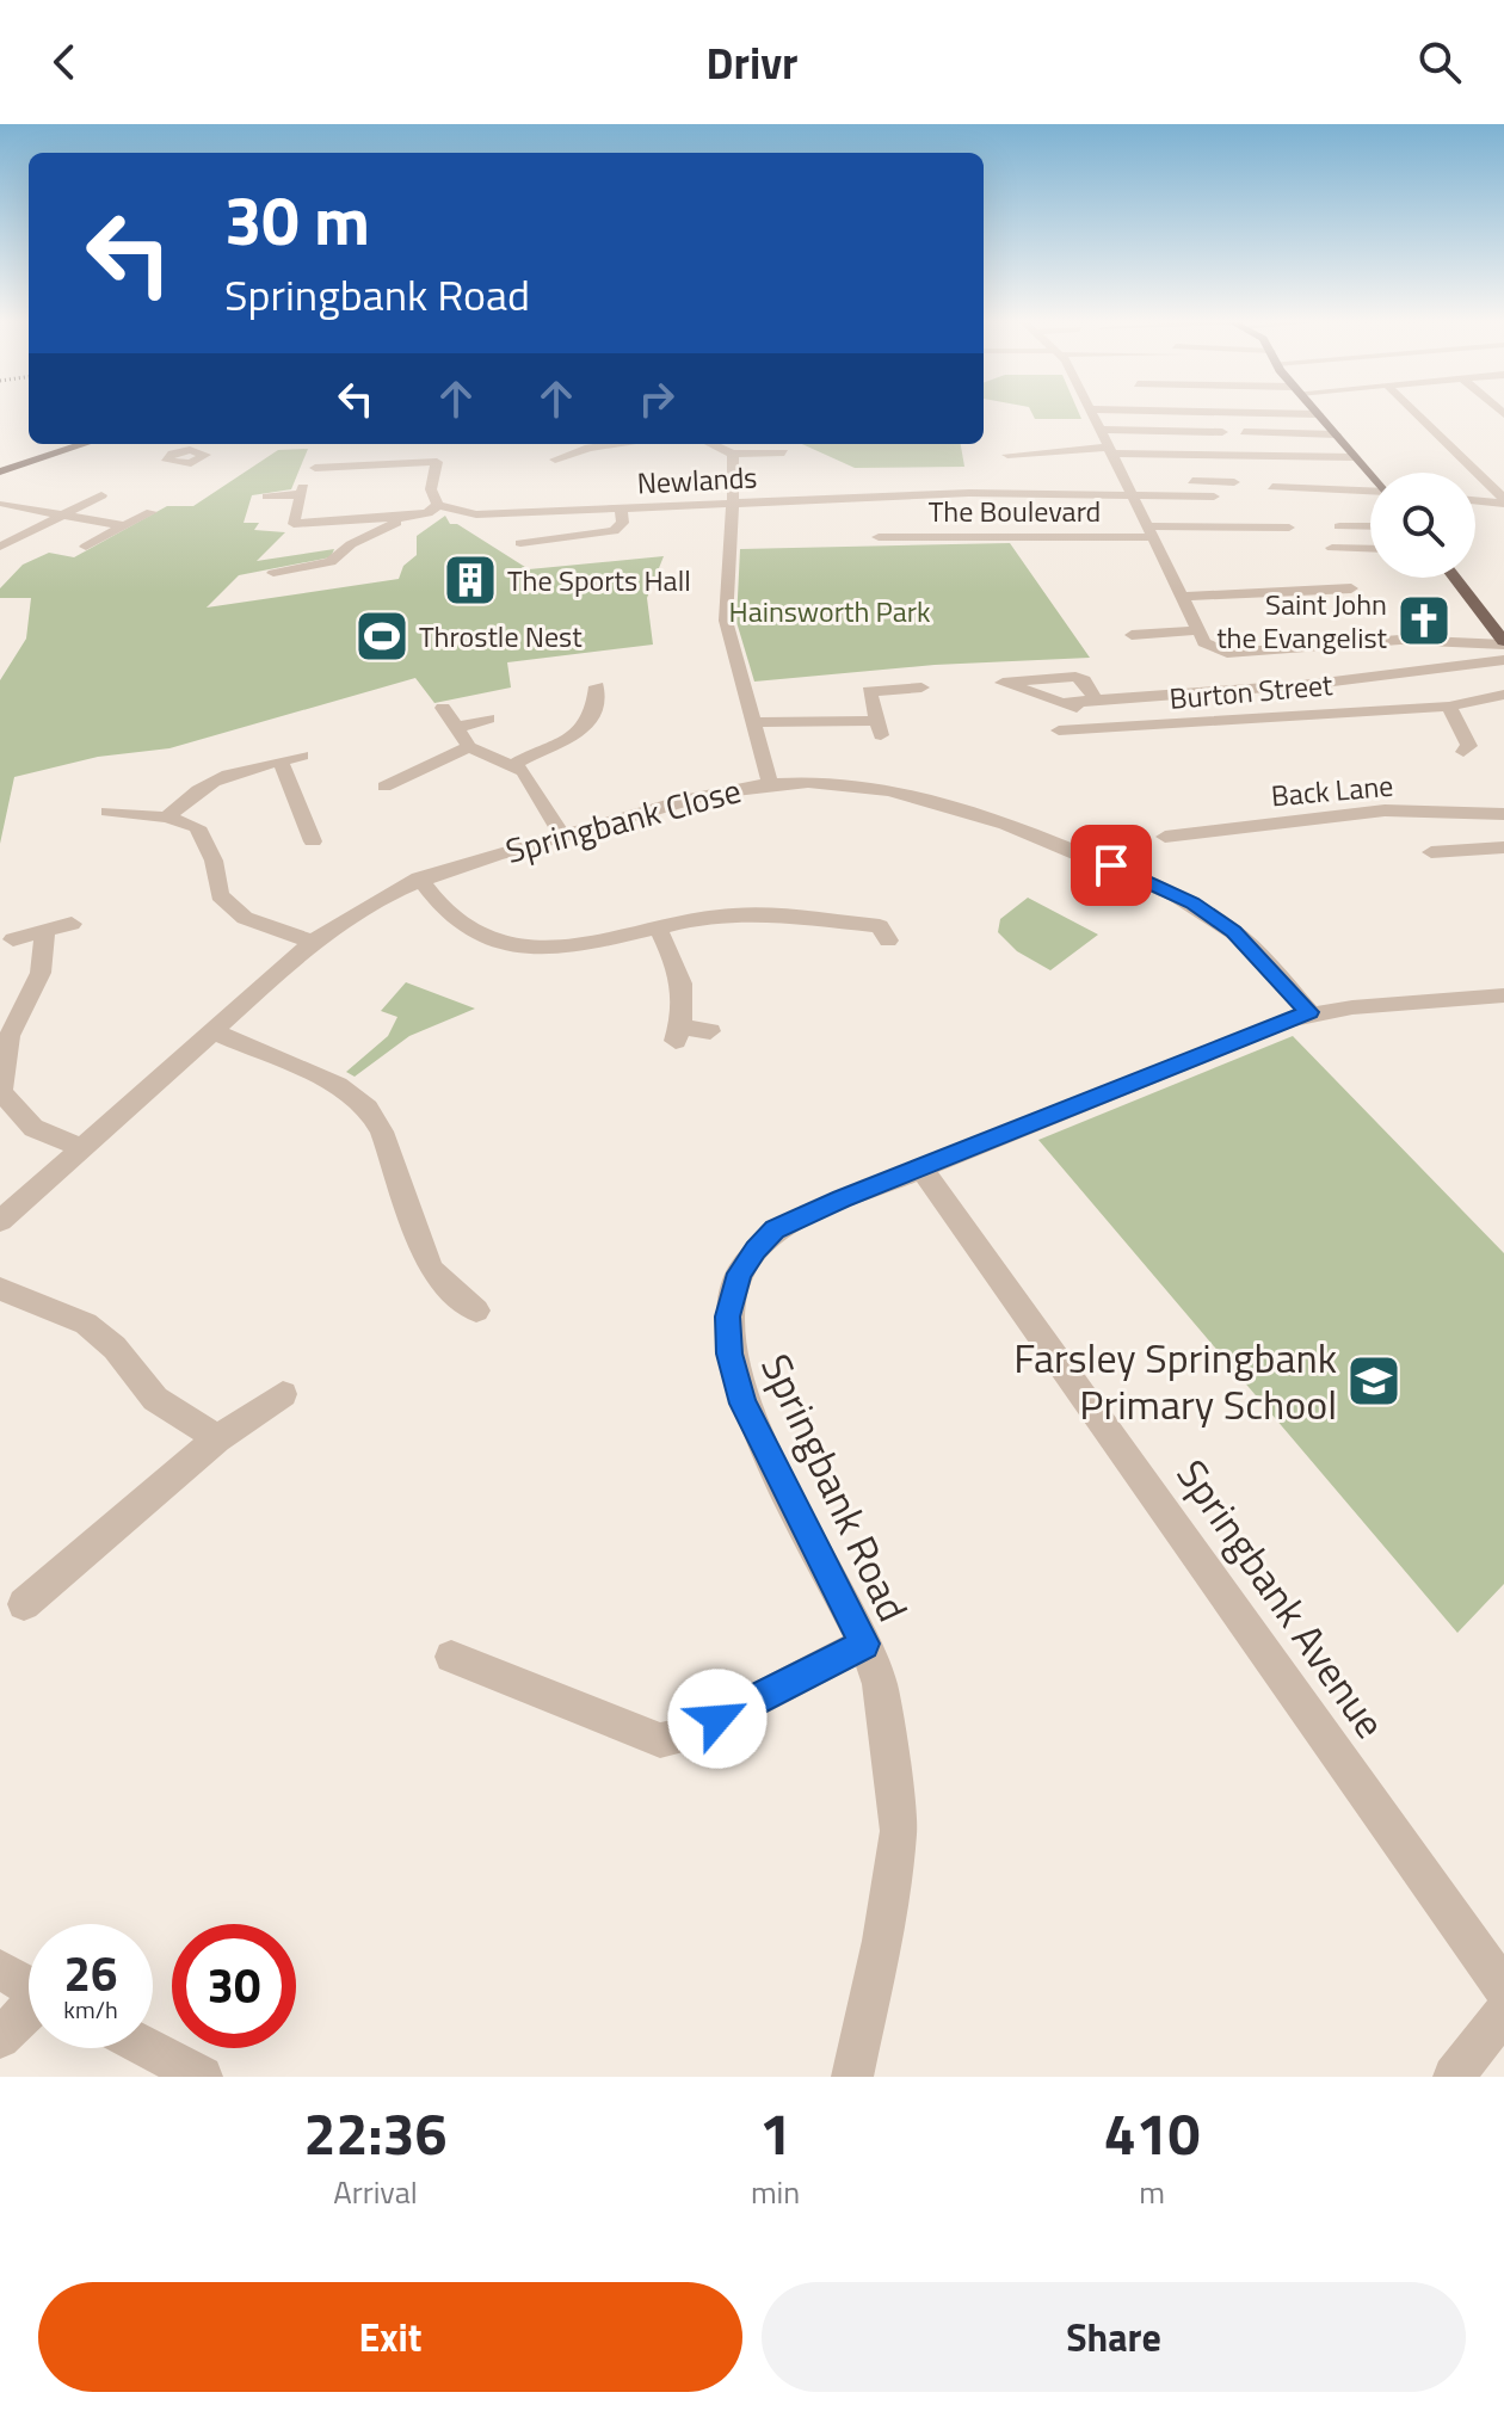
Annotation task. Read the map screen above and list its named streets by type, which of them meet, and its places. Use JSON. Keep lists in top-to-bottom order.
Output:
{
  "streets": {
    "street": [
      "Newlands",
      "The Boulevard",
      "Burton Street",
      "Back Lane",
      "Springbank Close",
      "Springbank Road",
      "Springbank Avenue"
    ]
  },
  "crossings": [
    ["Springbank Close", "Springbank Road"],
    ["Springbank Road", "Springbank Avenue"]
  ],
  "parks": ["Hainsworth Park"],
  "places": {
    "building": ["The Sports Hall"],
    "church": ["Saint John the Evangelist"],
    "sports": ["Throstle Nest"],
    "school or university": ["Farsley Springbank Primary School"]
  },
  "page": {
    "header": "Drivr",
    "turn": ["30 m", "Springbank Road"],
    "speed": "26 km/h",
    "limit": "30",
    "eta": [
      "22:36",
      "Arrival",
      "1",
      "min",
      "410",
      "m"
    ],
    "buttons": ["Exit", "Share"]
  }
}
